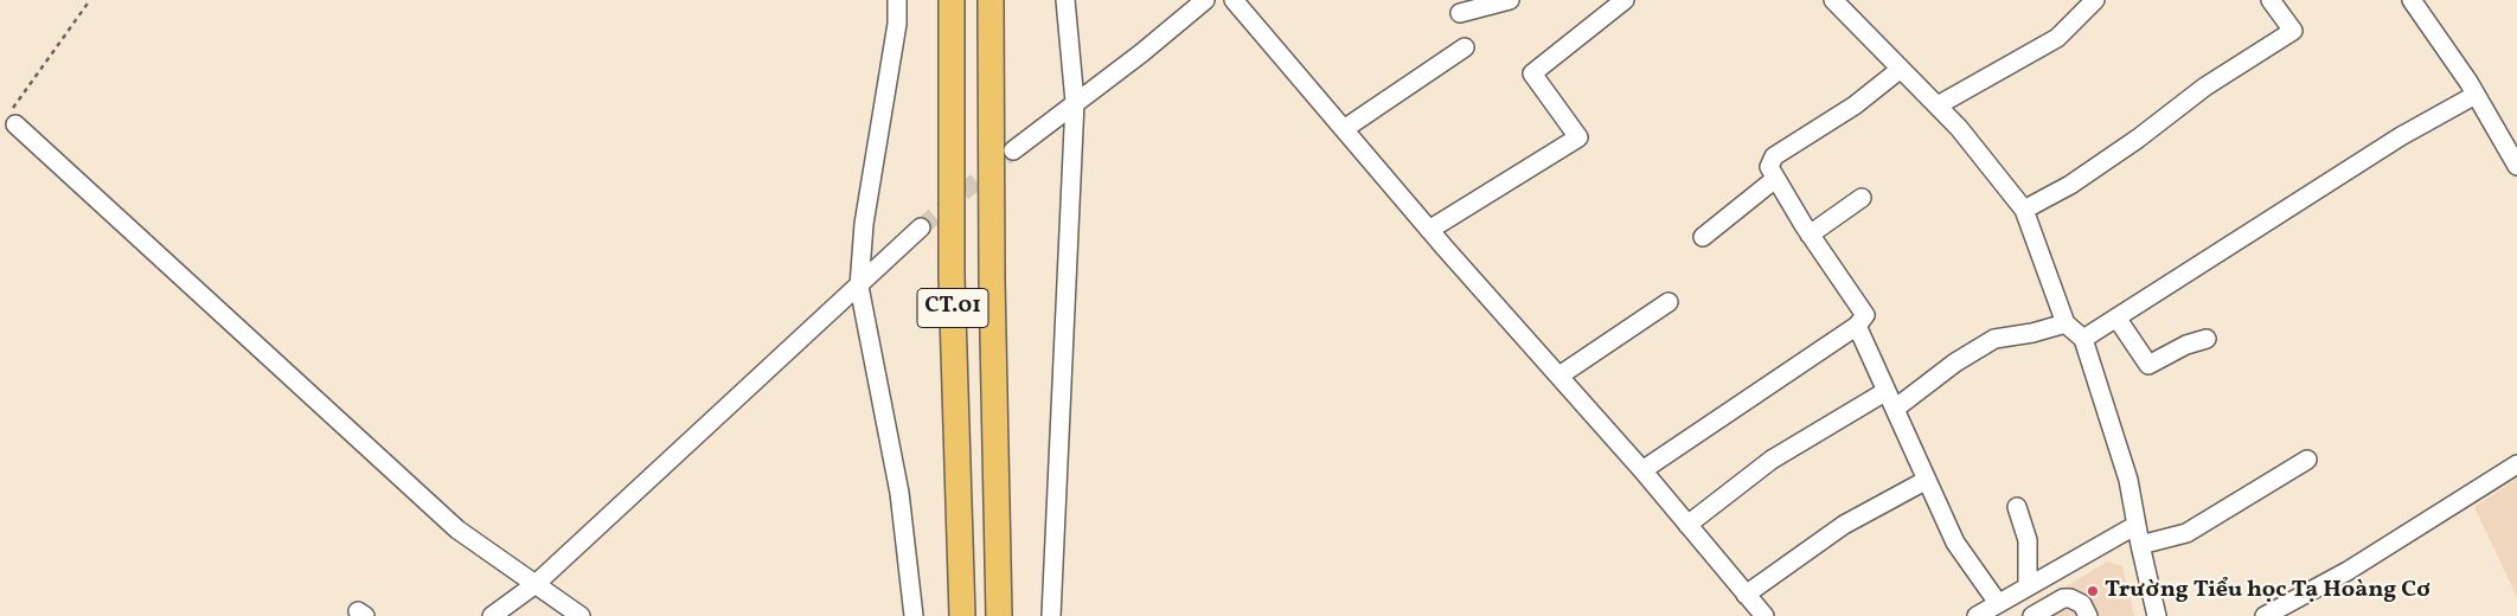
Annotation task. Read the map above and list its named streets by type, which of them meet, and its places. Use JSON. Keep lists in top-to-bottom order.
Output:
{
  "streets": {
    "highway": ["CT.01"]
  },
  "places": ["Trường Tiểu học Tạ Hoàng Cơ"]
}
